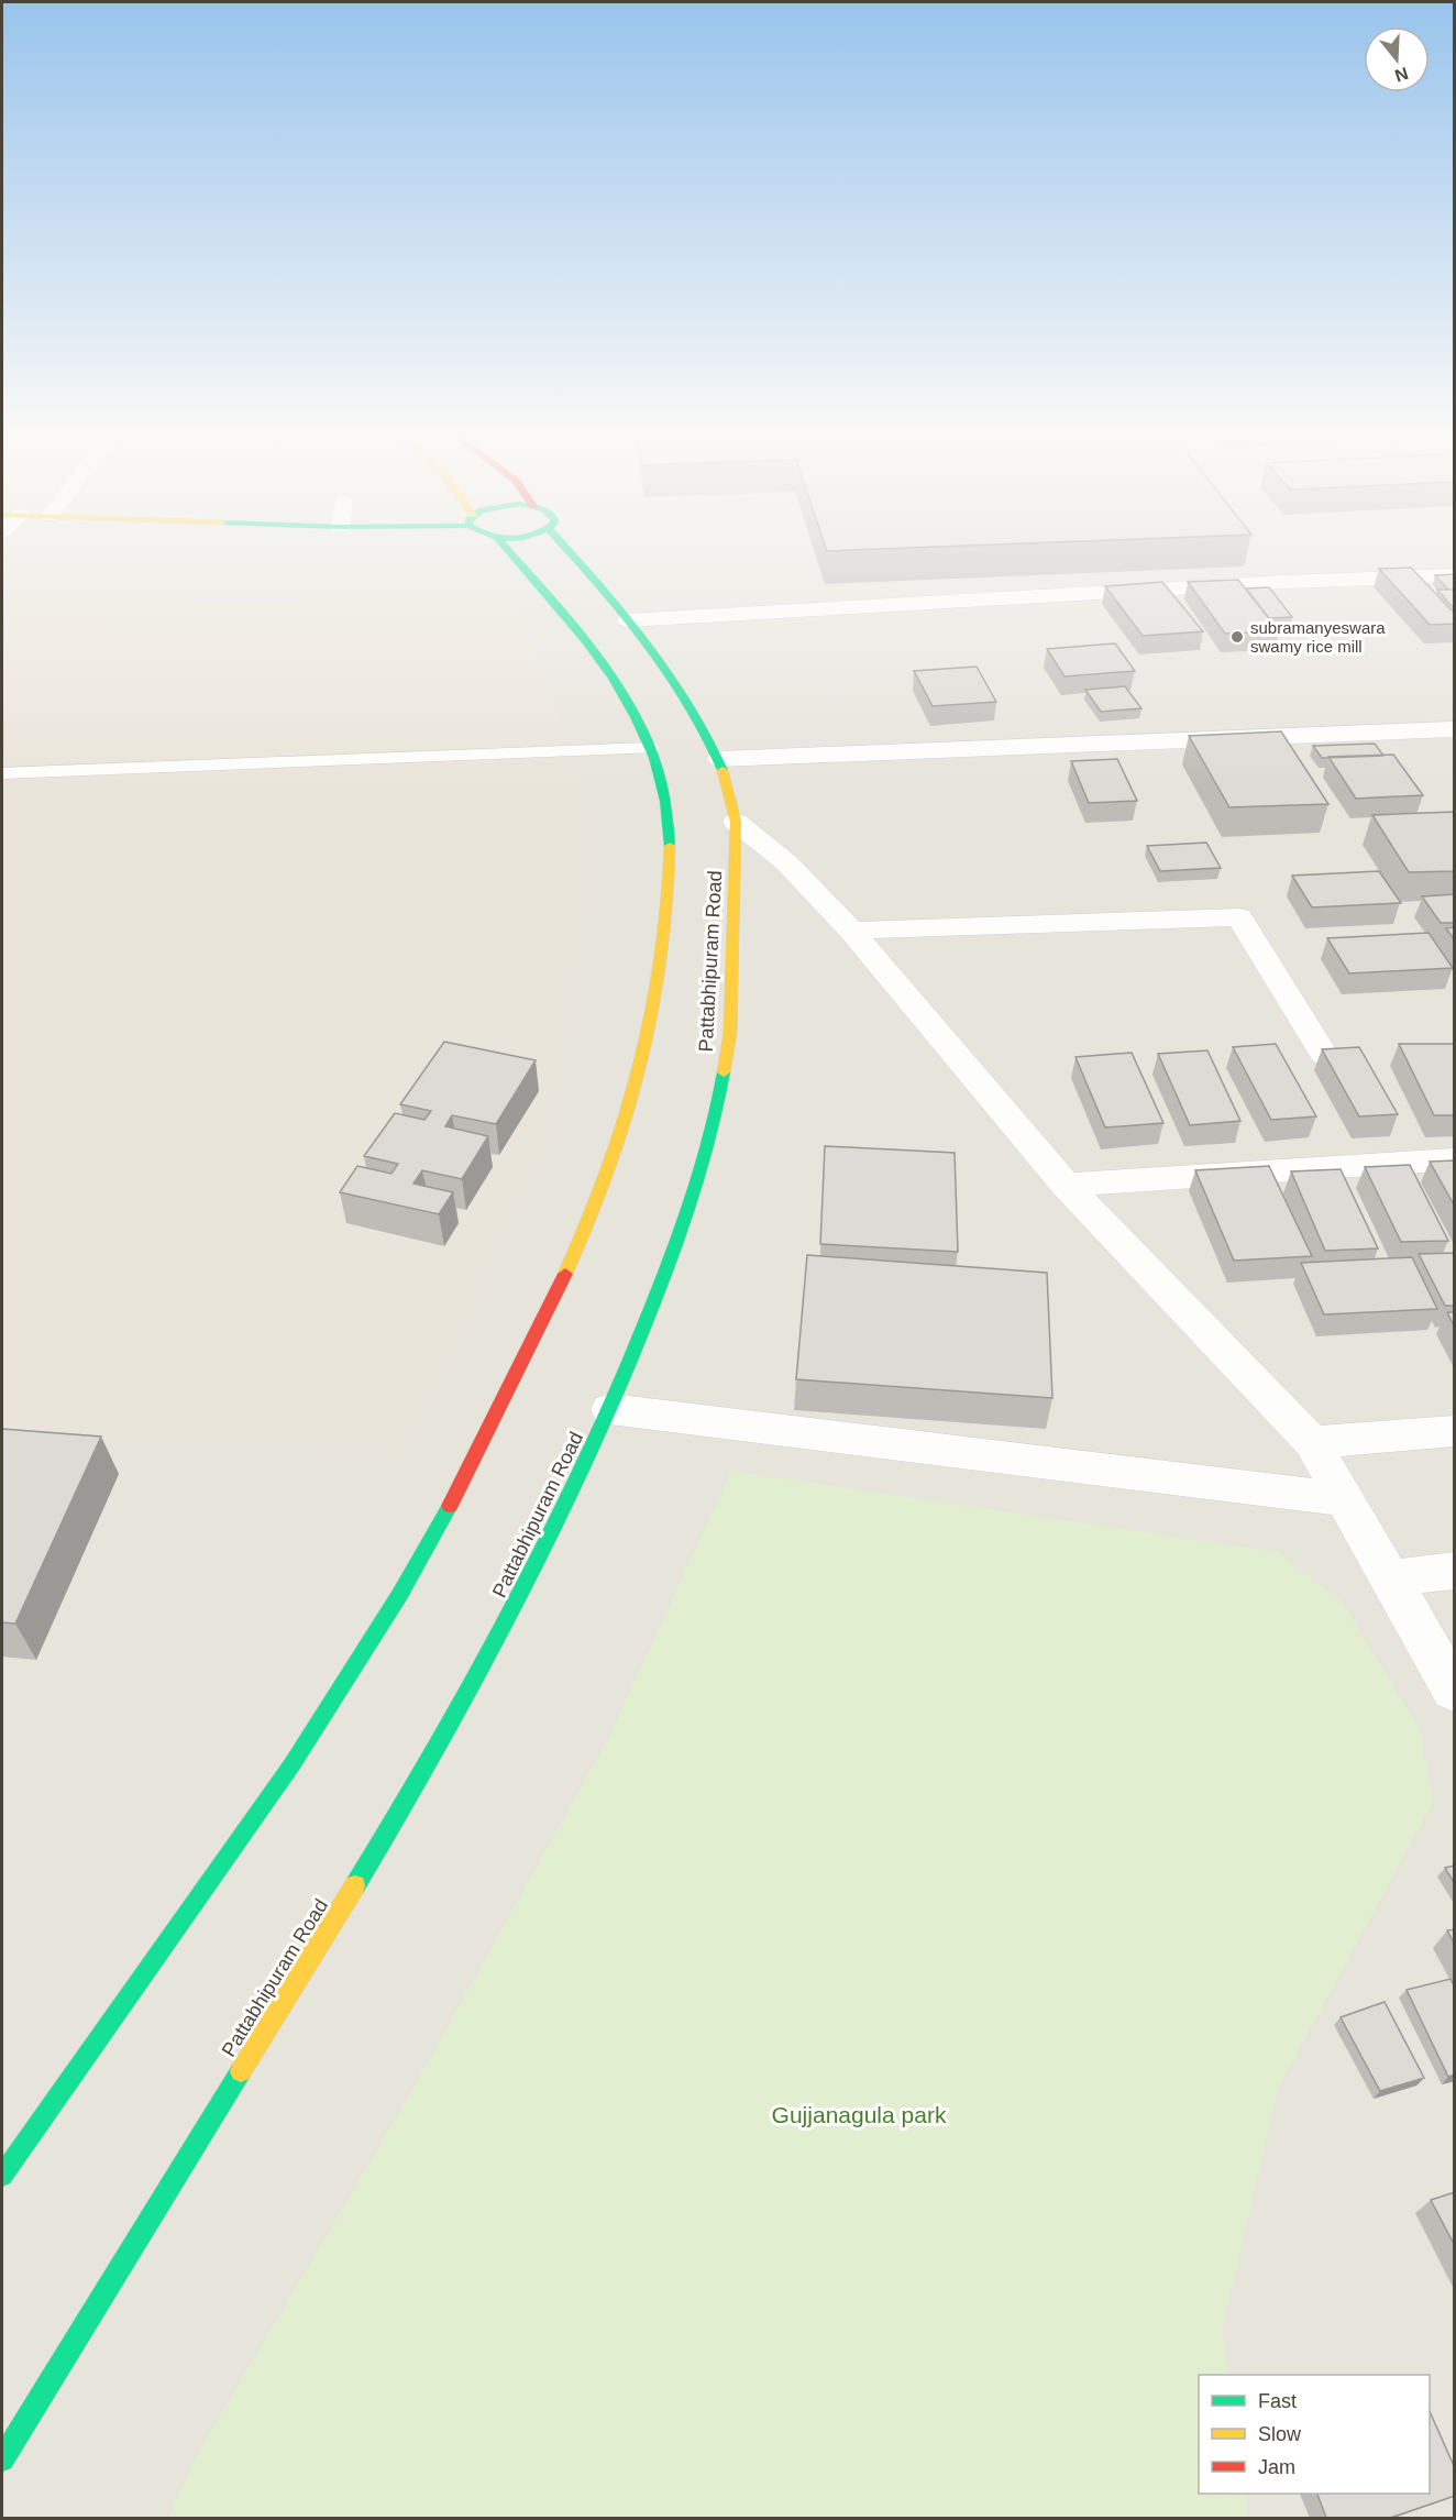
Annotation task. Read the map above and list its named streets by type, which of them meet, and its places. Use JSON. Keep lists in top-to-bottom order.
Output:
{
  "streets": {
    "street": ["Pattabhipuram Road"]
  },
  "parks": ["Gujjanagula park"],
  "places": ["subramanyeswara swamy rice mill"],
  "legend": ["Fast", "Slow", "Jam"],
  "north": "bottom"
}
